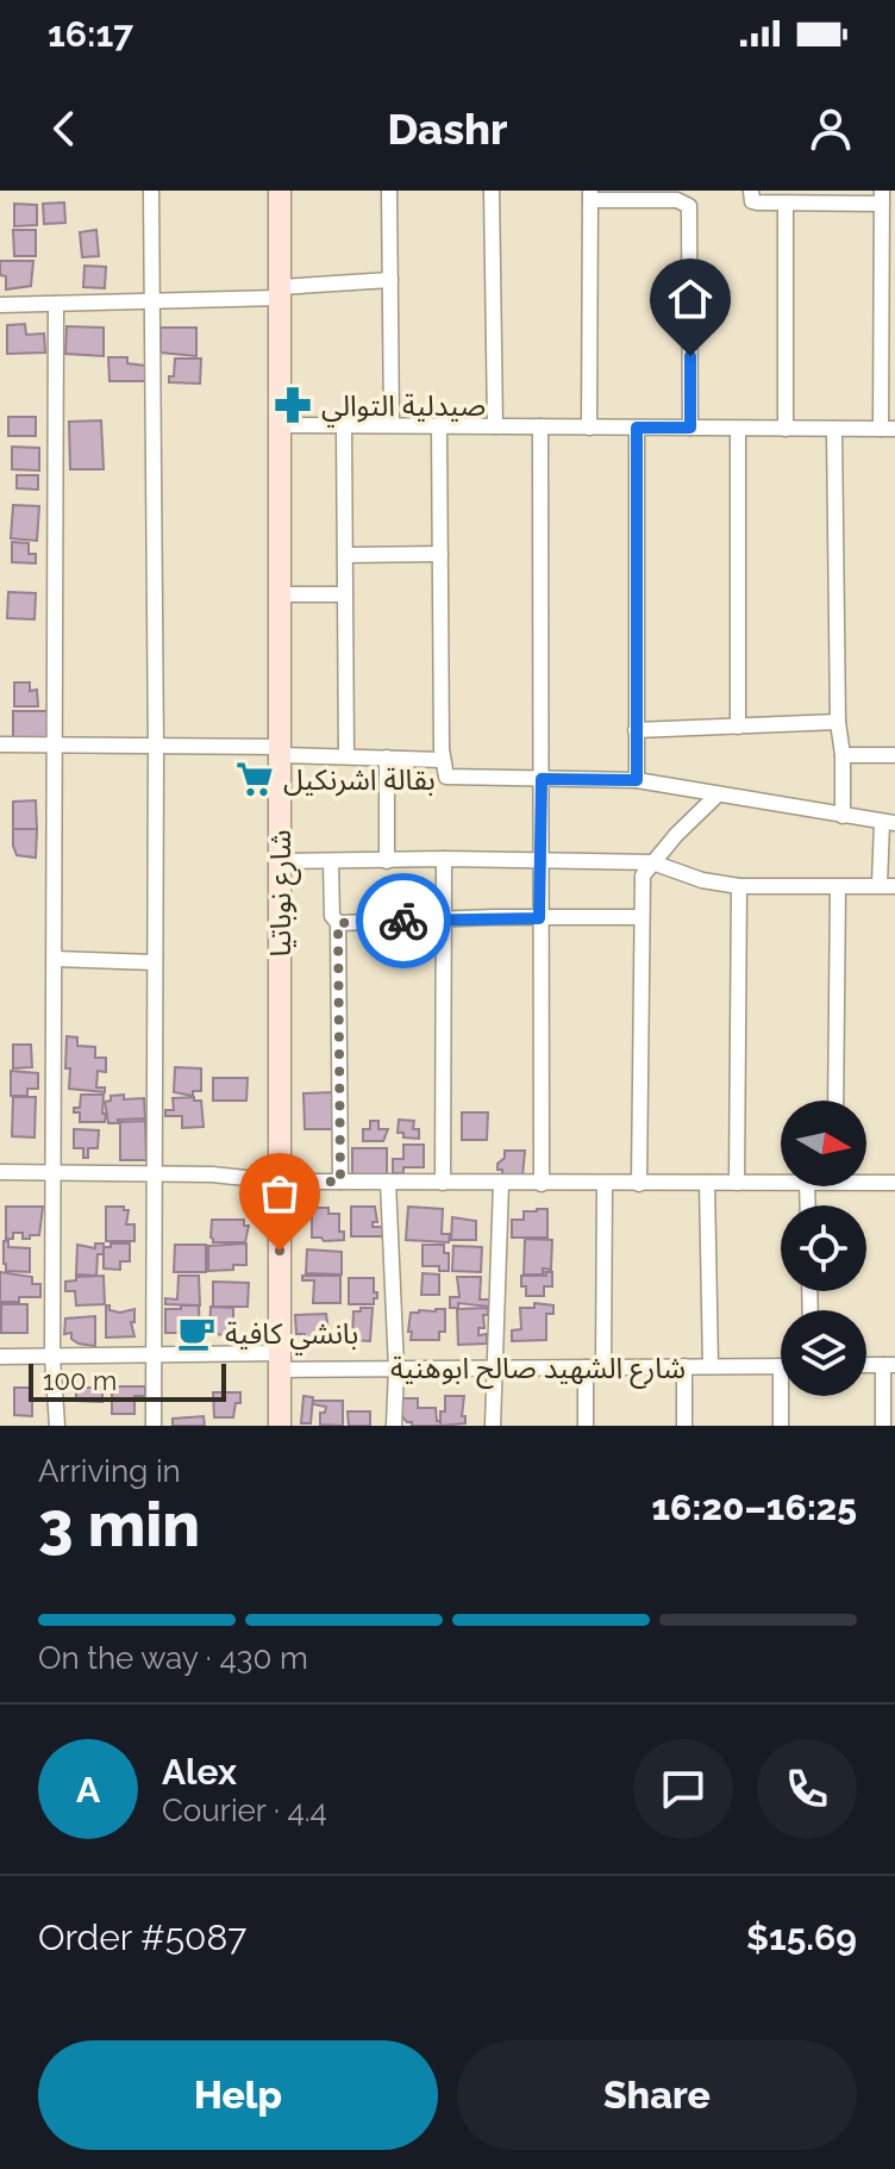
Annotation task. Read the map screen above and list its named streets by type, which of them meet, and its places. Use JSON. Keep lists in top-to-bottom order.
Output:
{
  "streets": {
    "street": ["شارع نوباتيا", "شارع الشهيد صالح ابوهنية"]
  },
  "crossings": [
    ["شارع نوباتيا", "شارع الشهيد صالح ابوهنية"]
  ],
  "places": {
    "pharmacy": ["صيدلية التوالي"],
    "supermarket": ["بقالة اشرنكيل"],
    "cafe": ["بانشي كافية"]
  },
  "scale_bar": "100 m",
  "north": "right",
  "page": {
    "status": "16:17",
    "header": "Dashr",
    "scale": "100 m",
    "heading": ["3 min", "Arriving in", "16:20–16:25"],
    "panel": [
      "Alex",
      "Courier · 4.4",
      "Order #5087",
      "$15.69"
    ],
    "bar": "On the way · 430 m",
    "round": "A",
    "buttons": ["Help", "Share"]
  }
}
